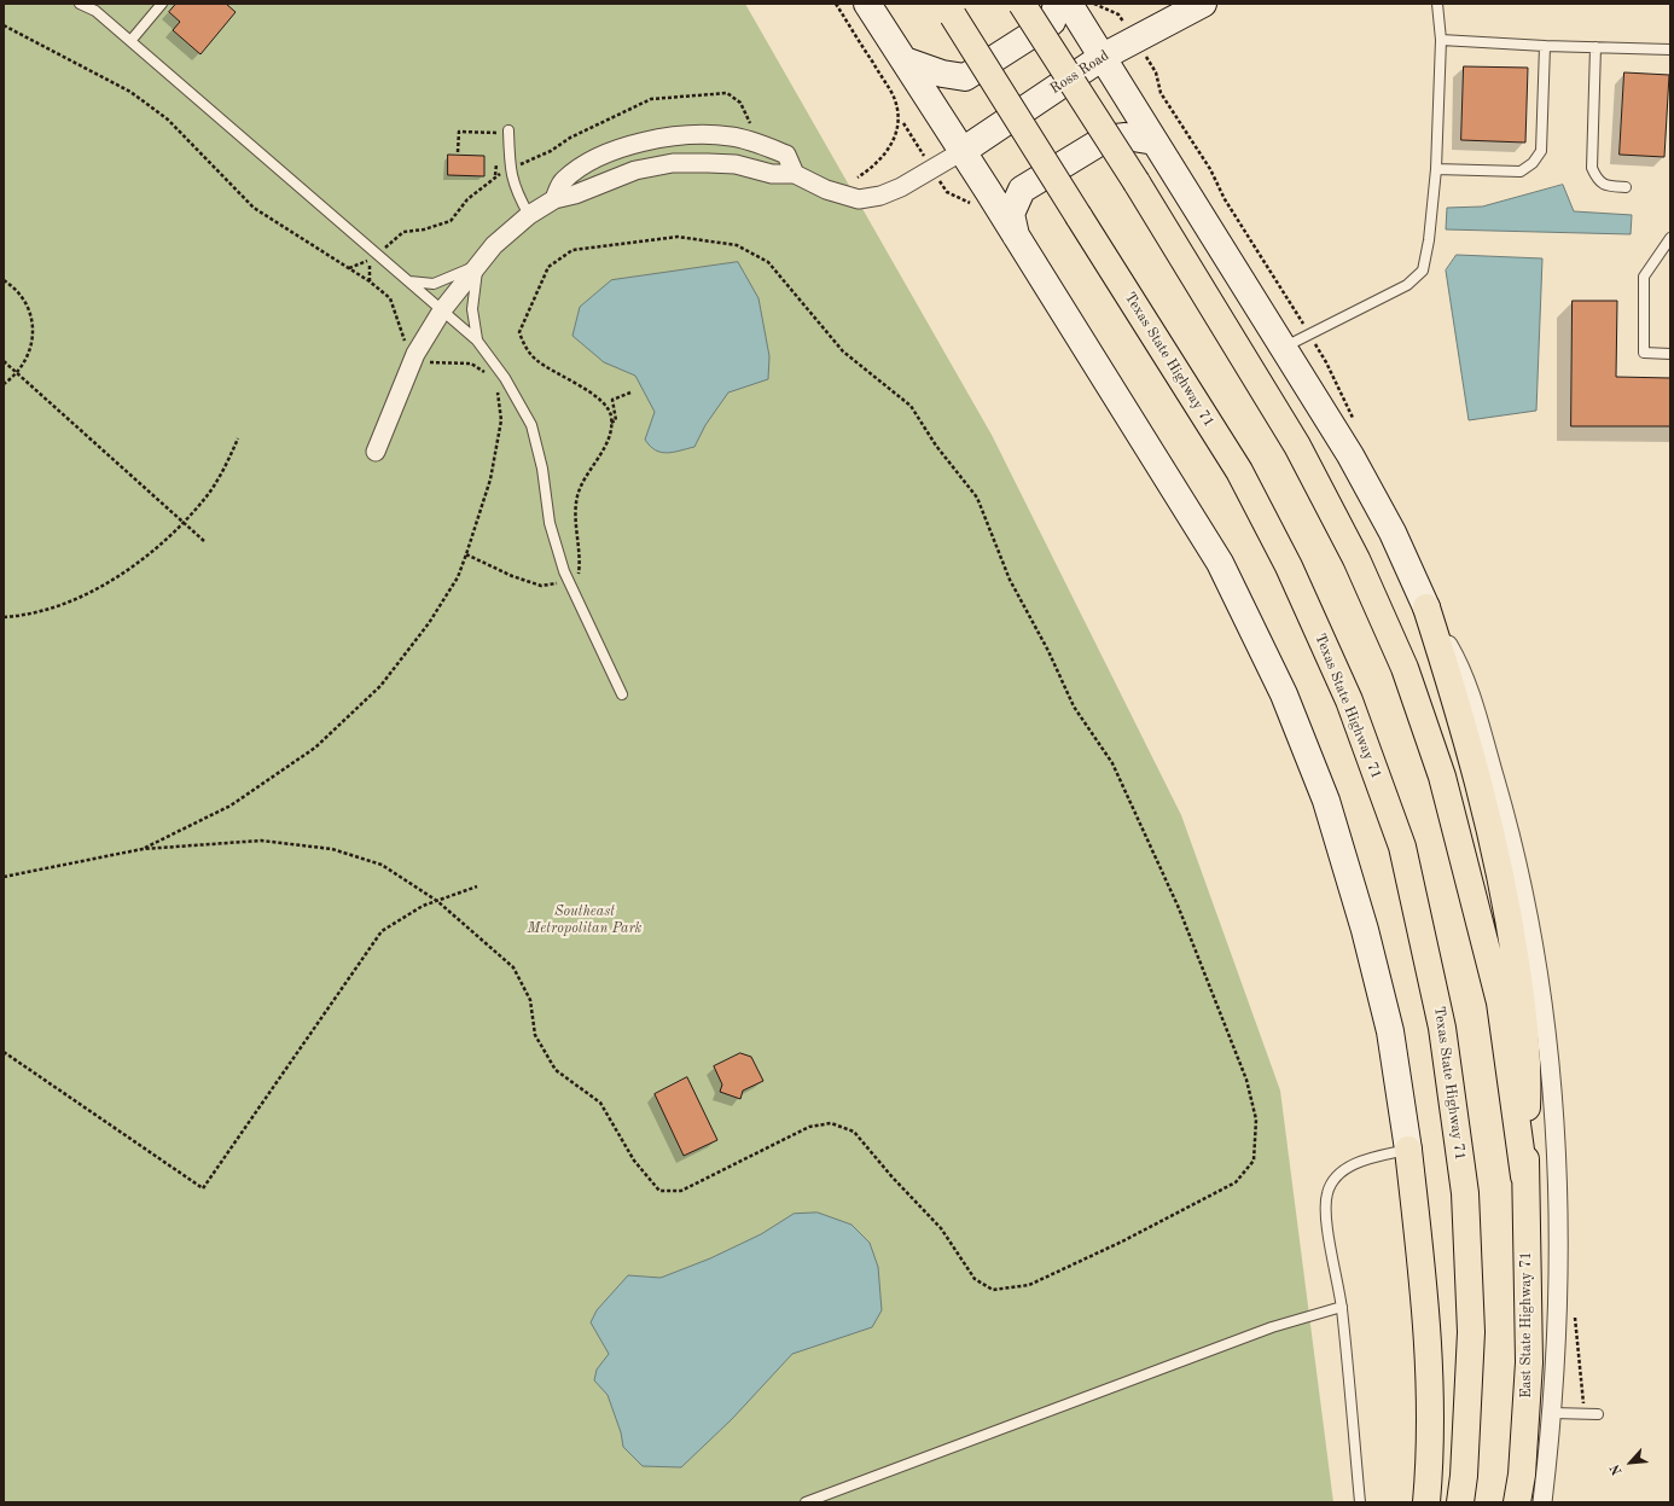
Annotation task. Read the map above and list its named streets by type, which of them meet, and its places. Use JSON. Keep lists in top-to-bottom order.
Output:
{
  "streets": {
    "highway": ["Texas State Highway 71", "East State Highway 71"],
    "street": ["Ross Road"]
  },
  "parks": ["Southeast Metropolitan Park"],
  "north": "bottom left"
}
